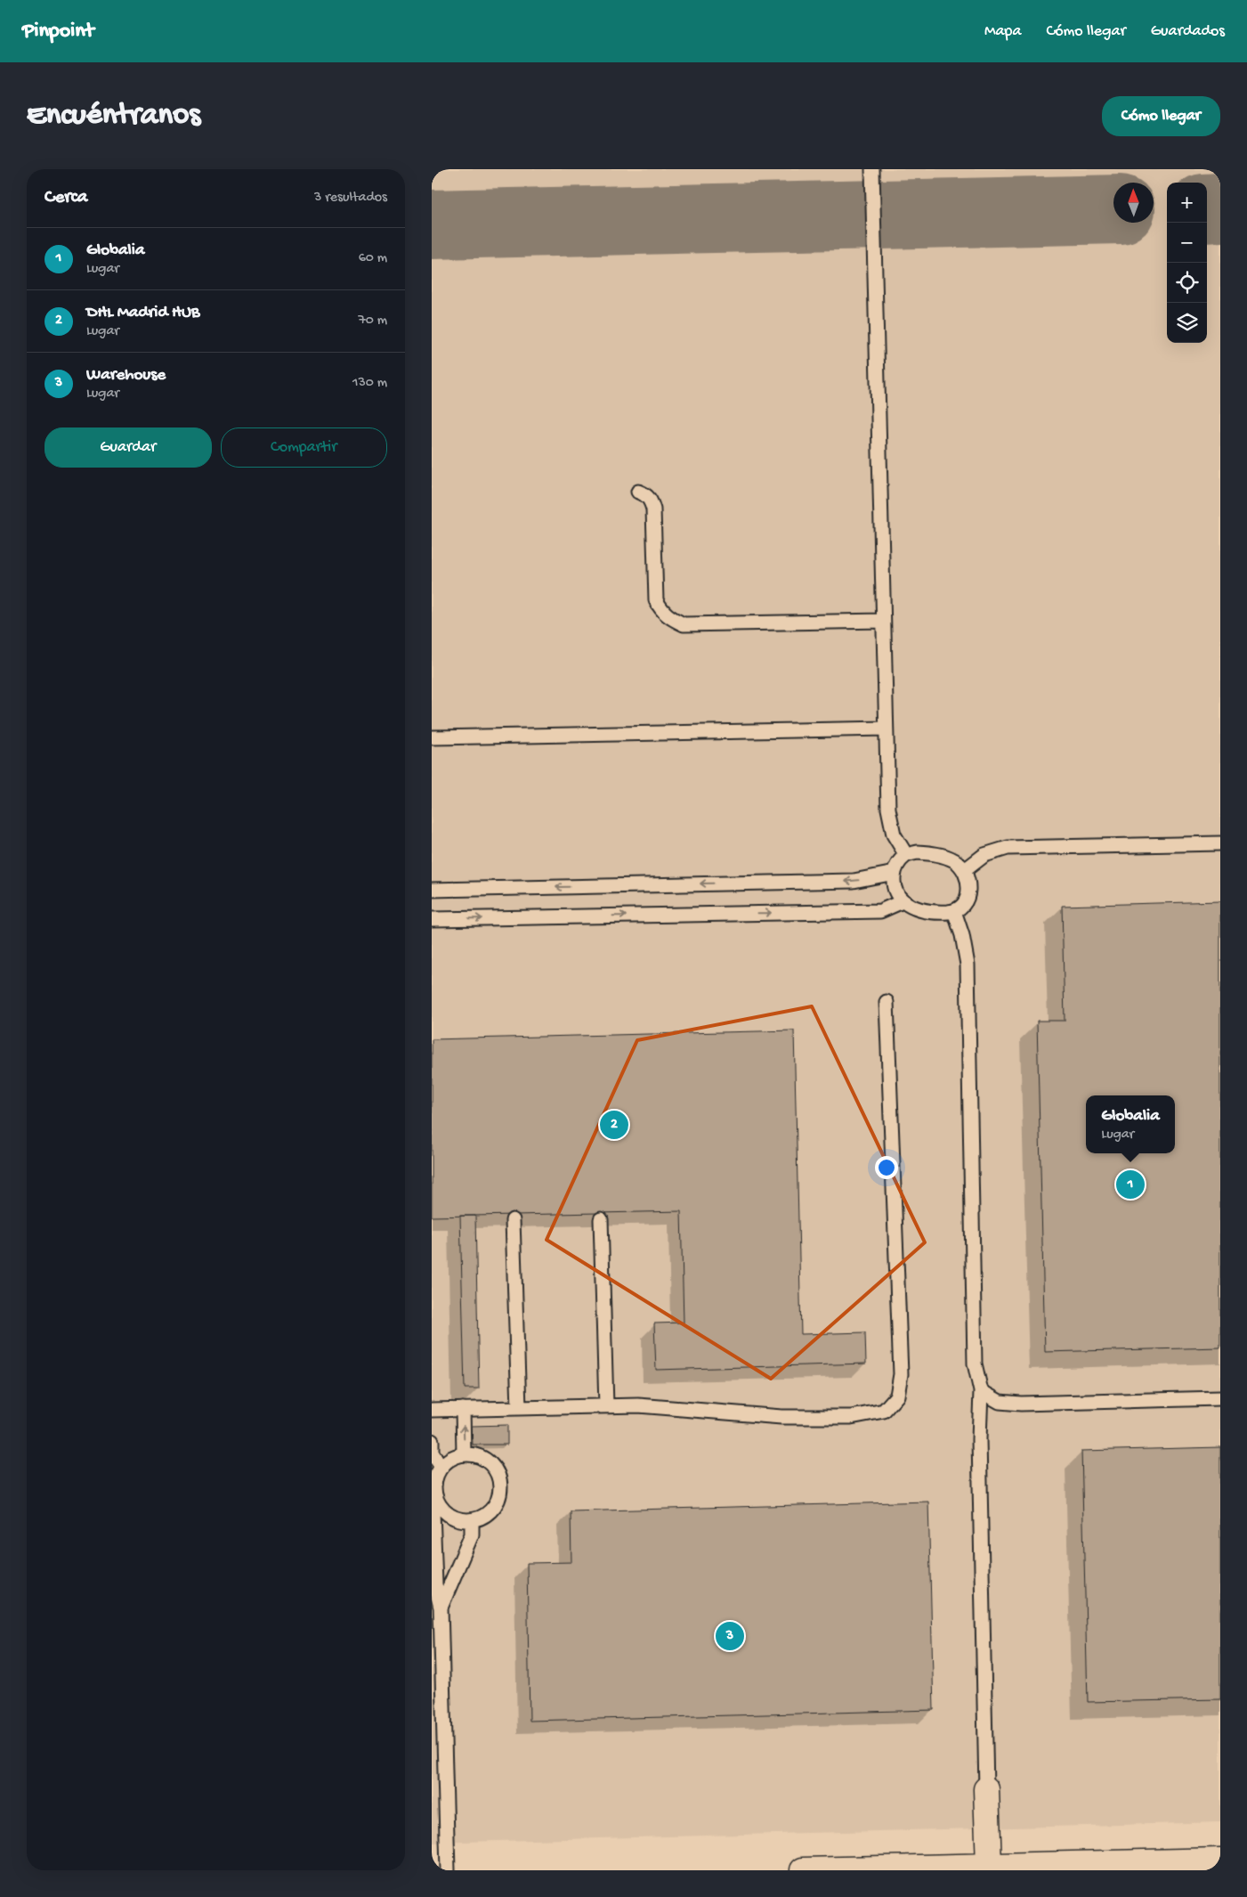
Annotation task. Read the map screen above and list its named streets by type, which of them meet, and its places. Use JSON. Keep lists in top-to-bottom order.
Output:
{
  "north": "top",
  "page": {
    "header": "Pinpoint",
    "nav": ["Mapa", "Cómo llegar", "Guardados"],
    "buttons": [
      "Cómo llegar",
      ["Guardar", "Compartir"]
    ],
    "title": "Encuéntranos",
    "heading": ["Cerca", "3 resultados"],
    "map_buttons": ["+", "−"],
    "list": [
      {
        "mark": "1",
        "name": "Globalia",
        "note": "Lugar",
        "value": "60 m"
      },
      {
        "mark": "2",
        "name": "DHL Madrid HUB",
        "note": "Lugar",
        "value": "70 m"
      },
      {
        "mark": "3",
        "name": "Warehouse",
        "note": "Lugar",
        "value": "130 m"
      }
    ],
    "popup": ["Globalia", "Lugar"],
    "pins": ["2", "1", "3"]
  }
}
